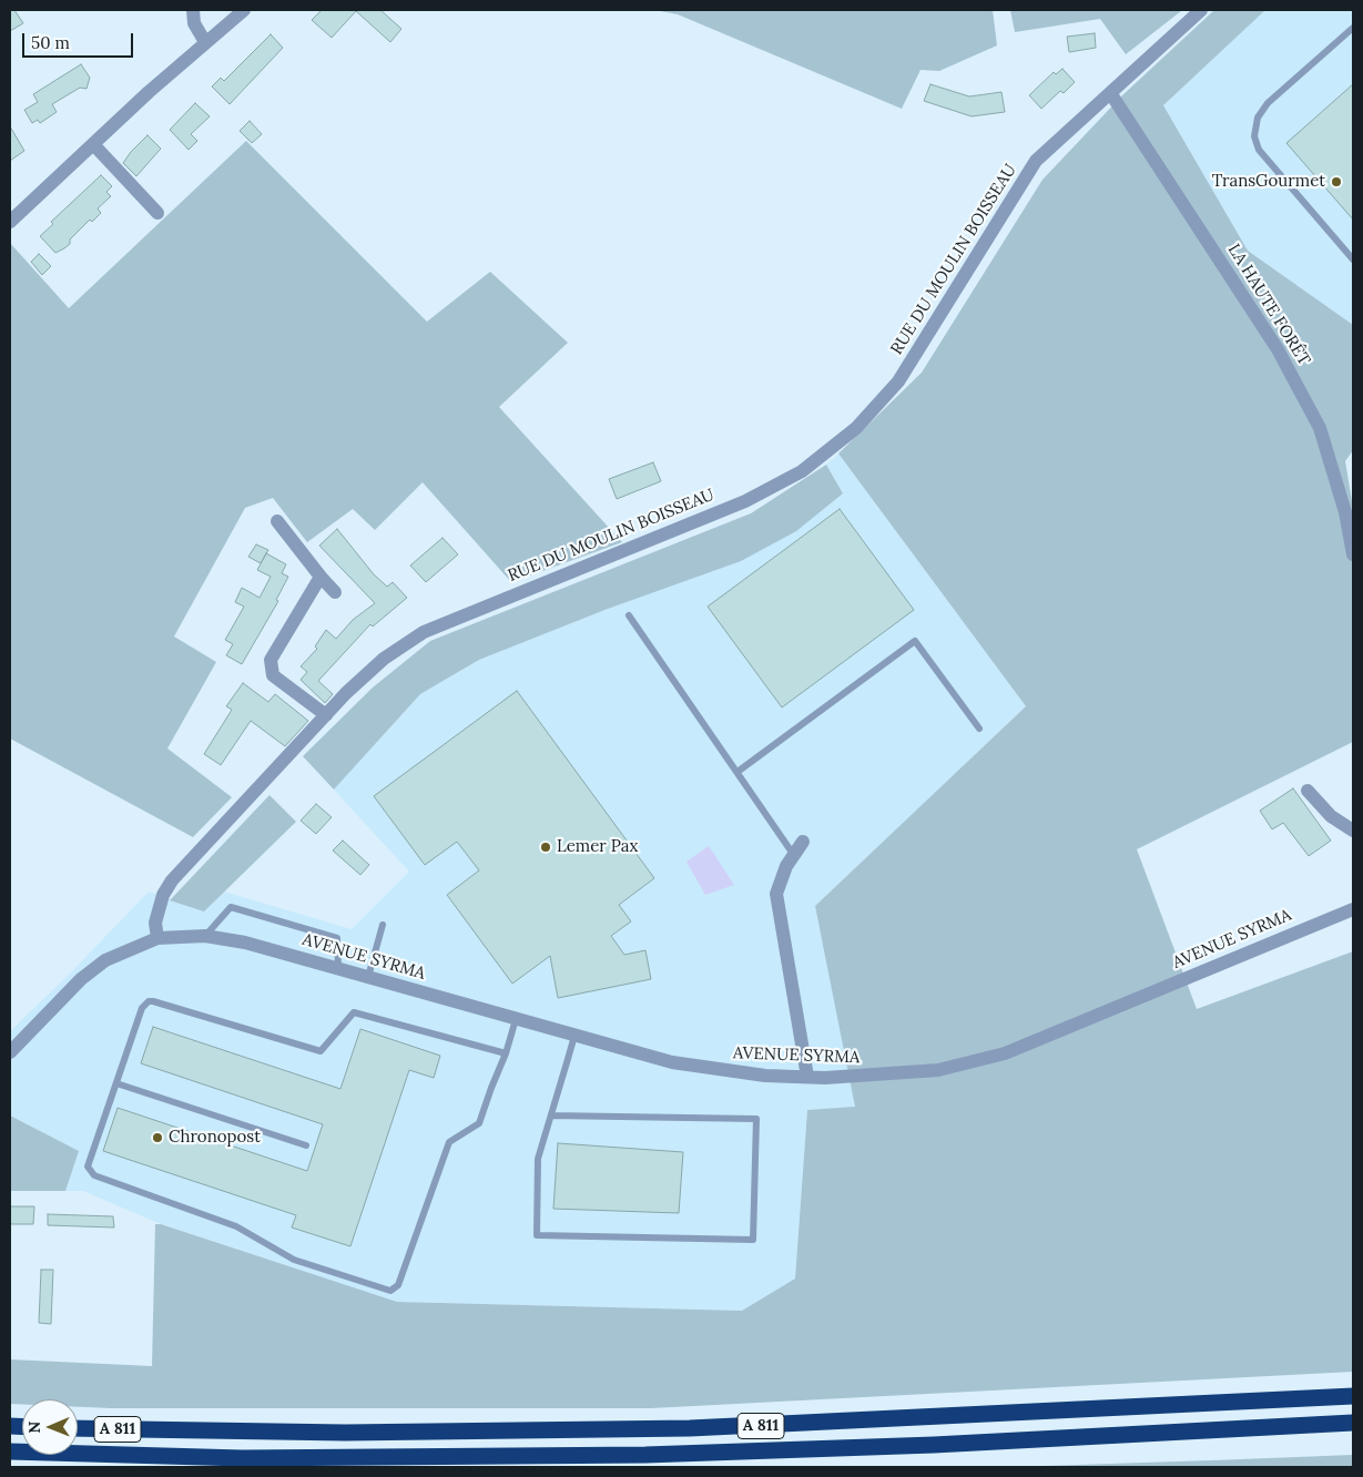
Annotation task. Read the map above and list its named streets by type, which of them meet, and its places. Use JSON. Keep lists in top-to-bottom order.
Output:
{
  "streets": {
    "highway": ["A 811"],
    "street": ["RUE DU MOULIN BOISSEAU", "LA HAUTE FORÊT", "AVENUE SYRMA"]
  },
  "crossings": [
    ["RUE DU MOULIN BOISSEAU", "LA HAUTE FORÊT"],
    ["RUE DU MOULIN BOISSEAU", "AVENUE SYRMA"]
  ],
  "places": ["TransGourmet", "Lemer Pax", "Chronopost"],
  "scale_bar": "50 m",
  "north": "left"
}
